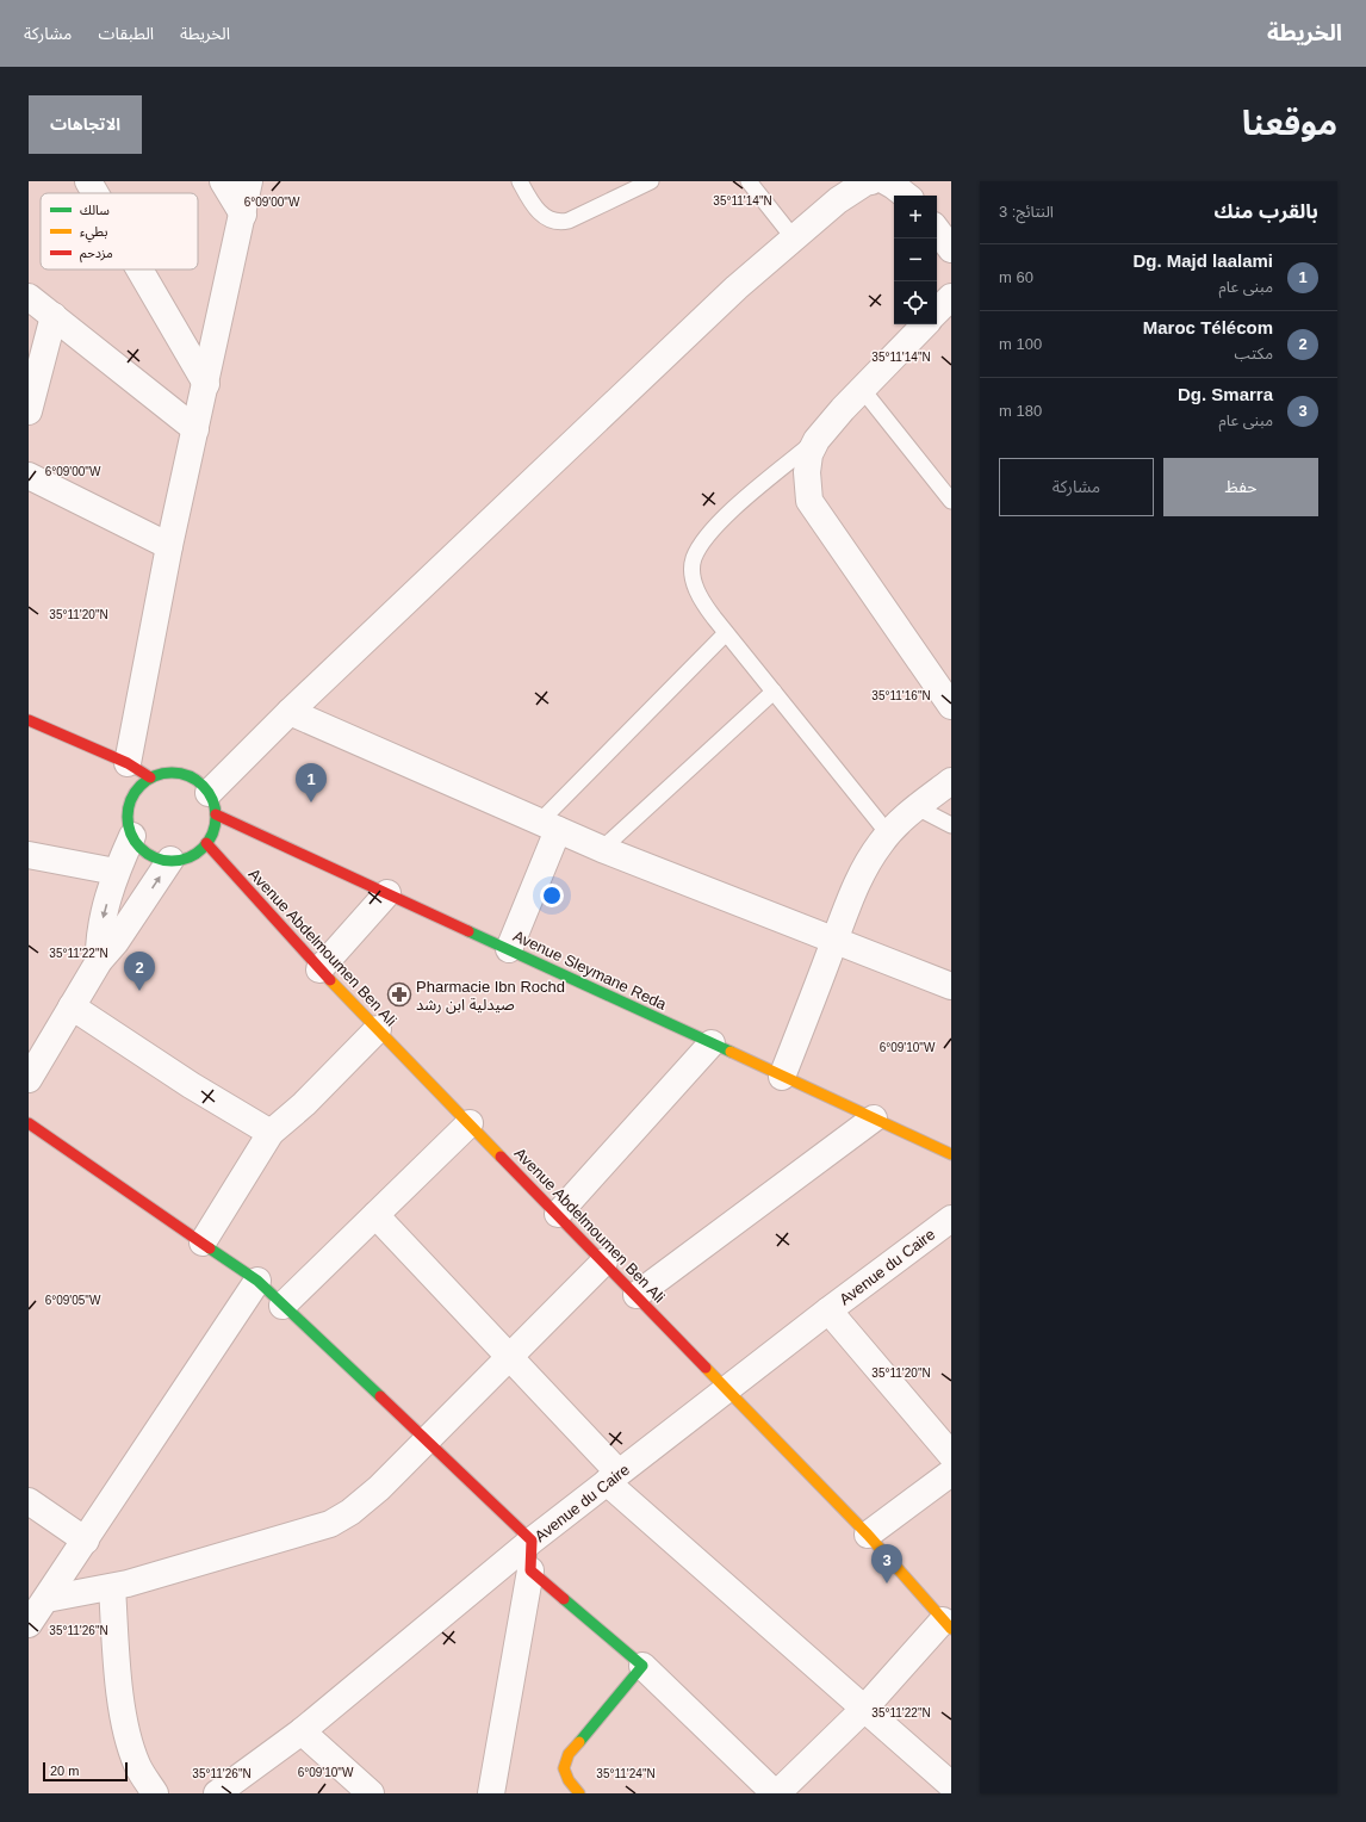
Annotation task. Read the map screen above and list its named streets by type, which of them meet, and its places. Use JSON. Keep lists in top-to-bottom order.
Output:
{
  "streets": {
    "street": ["Avenue Abdelmoumen Ben Ali", "Avenue Sleymane Reda", "Avenue du Caire"]
  },
  "crossings": [
    ["Avenue Abdelmoumen Ben Ali", "Avenue Sleymane Reda"],
    ["Avenue Abdelmoumen Ben Ali", "Avenue du Caire"]
  ],
  "places": {
    "pharmacy": ["Pharmacie Ibn Rochd صيدلية ابن رشد"]
  },
  "legend": ["سالك", "بطيء", "مزدحم"],
  "scale_bar": "20 m",
  "page": {
    "header": "الخريطة",
    "nav": ["الخريطة", "الطبقات", "مشاركة"],
    "title": "موقعنا",
    "buttons": [
      "الاتجاهات",
      ["حفظ", "مشاركة"]
    ],
    "heading": ["بالقرب منك", "النتائج: 3"],
    "map_buttons": ["+", "−"],
    "list": [
      {
        "mark": "1",
        "name": "Dg. Majd laalami",
        "note": "مبنى عام",
        "value": "60 m"
      },
      {
        "mark": "2",
        "name": "Maroc Télécom",
        "note": "مكتب",
        "value": "100 m"
      },
      {
        "mark": "3",
        "name": "Dg. Smarra",
        "note": "مبنى عام",
        "value": "180 m"
      }
    ],
    "pins": ["1", "2", "3"],
    "scale": "20 m"
  },
  "coordinates": [
    "35°11'14\"N",
    "6°09'00\"W",
    "35°11'20\"N",
    "35°11'16\"N",
    "35°11'22\"N",
    "6°09'10\"W",
    "6°09'05\"W",
    "35°11'26\"N",
    "35°11'24\"N"
  ]
}
